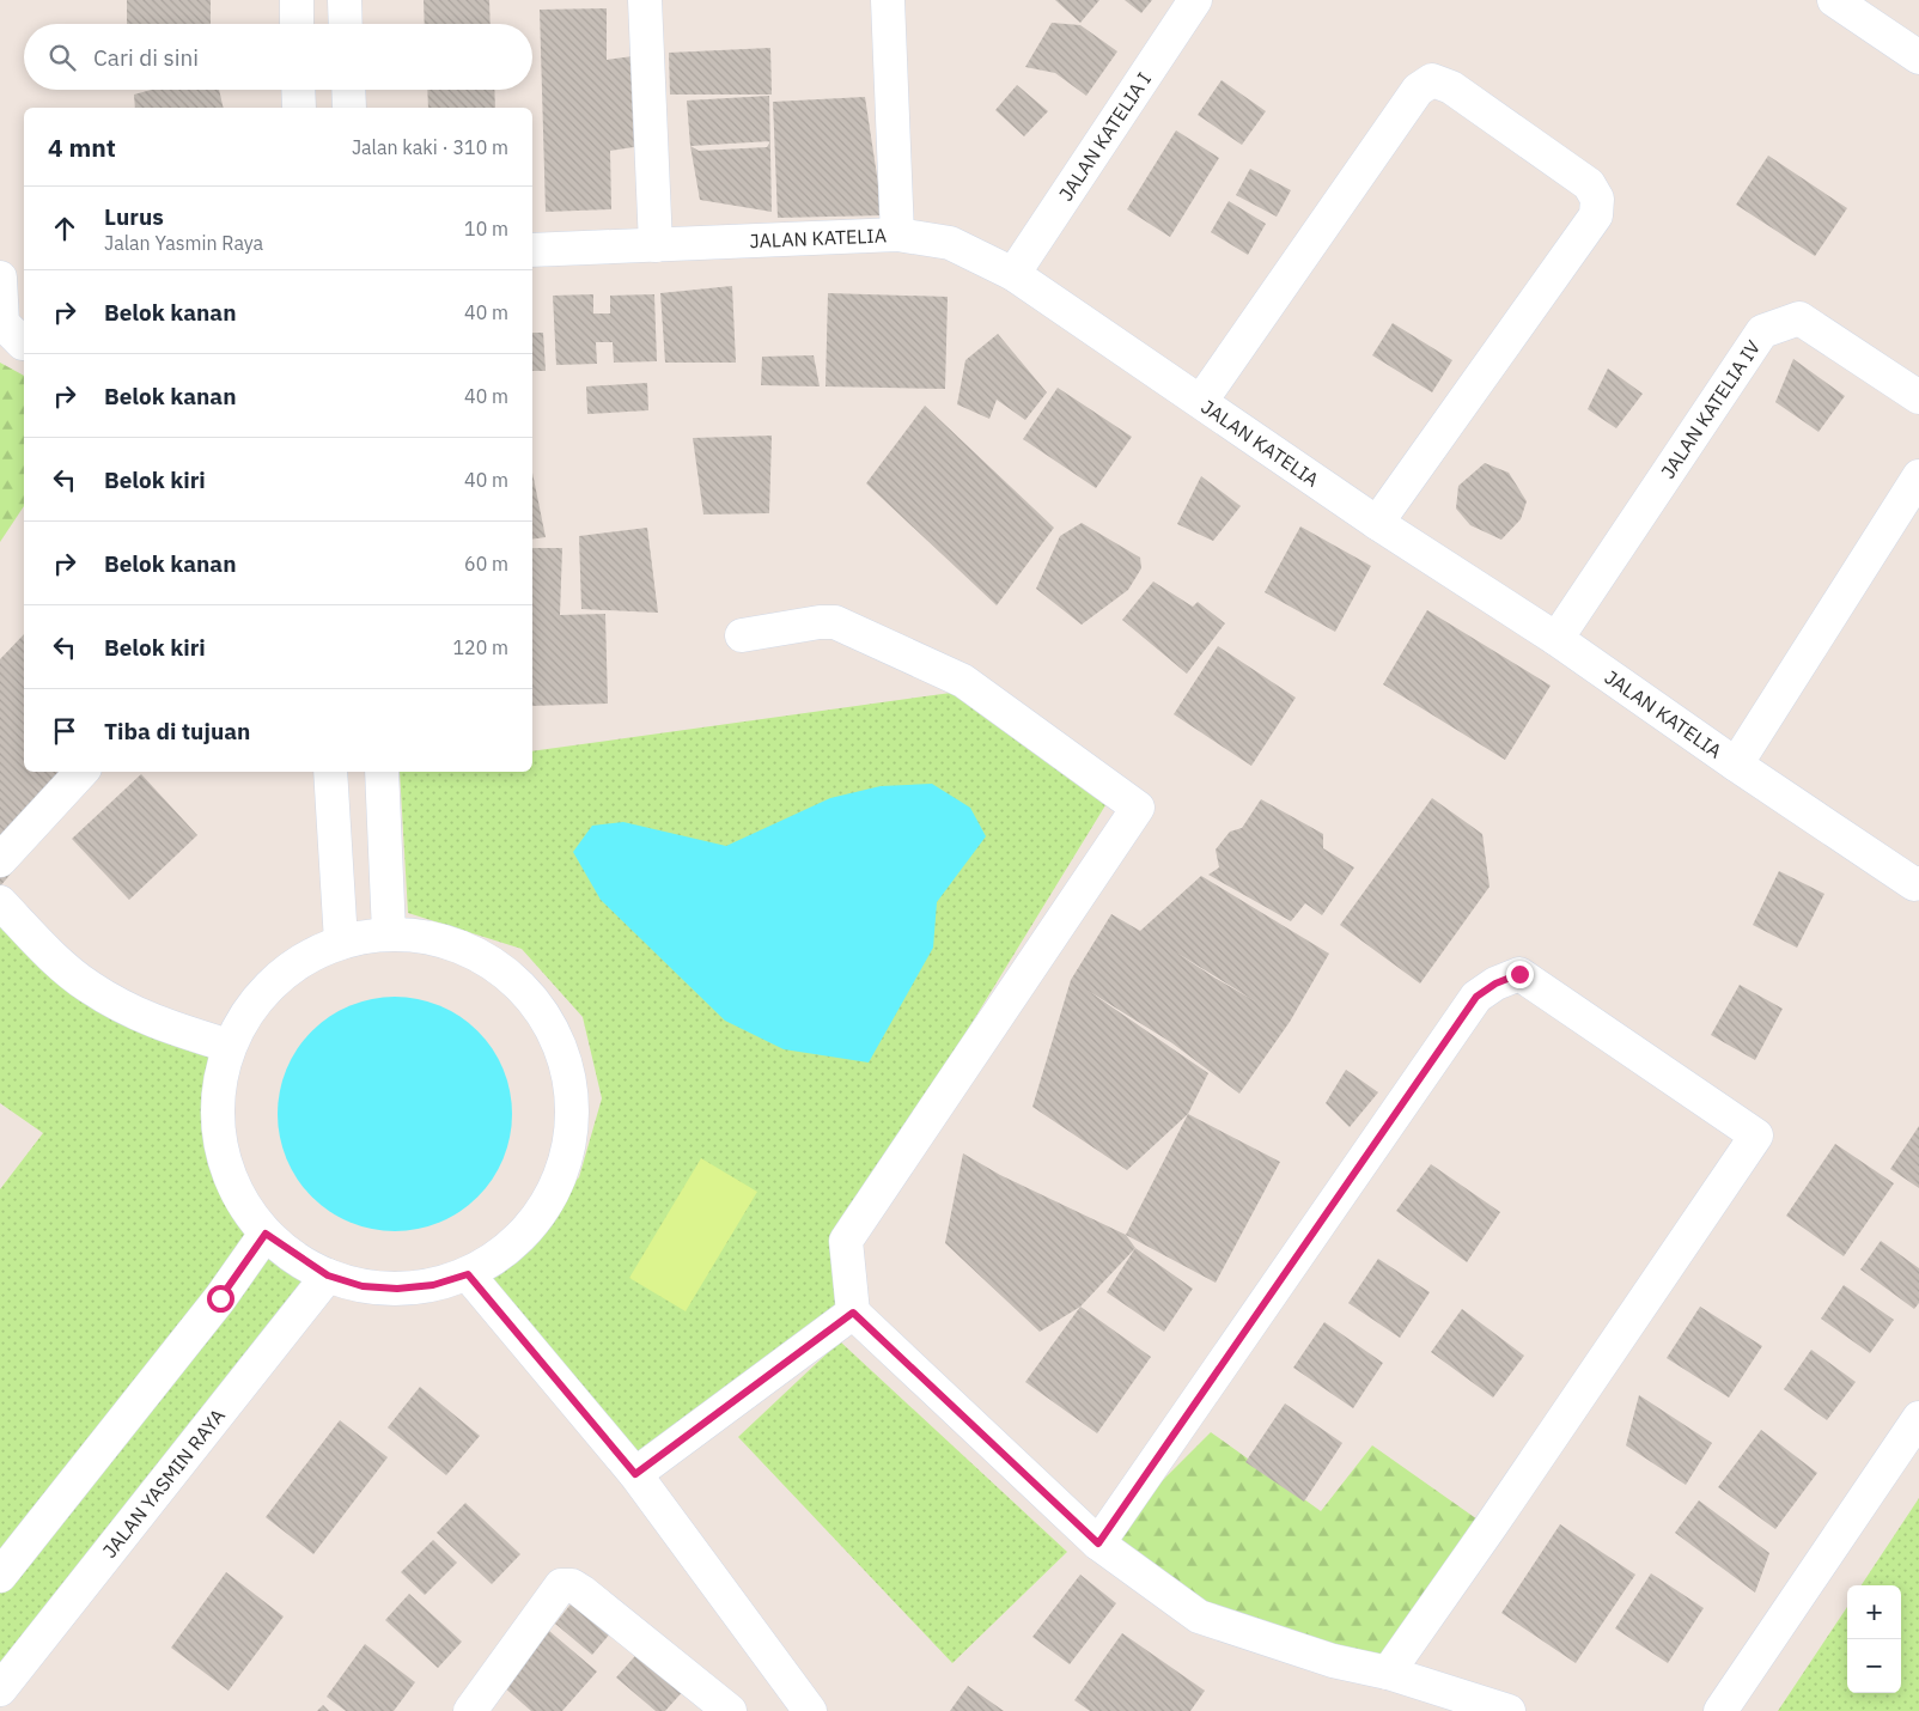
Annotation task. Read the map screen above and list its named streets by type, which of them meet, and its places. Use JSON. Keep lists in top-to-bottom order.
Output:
{
  "streets": {
    "street": [
      "JALAN KATELIA I",
      "JALAN KATELIA",
      "JALAN KATELIA IV",
      "JALAN YASMIN RAYA"
    ]
  },
  "crossings": [
    ["JALAN KATELIA I", "JALAN KATELIA"],
    ["JALAN KATELIA", "JALAN KATELIA IV"]
  ],
  "page": {
    "search": "Cari di sini",
    "heading": ["4 mnt", "Jalan kaki · 310 m"],
    "list": [
      ["Lurus", "Jalan Yasmin Raya", "10 m"],
      ["Belok kanan", "40 m"],
      ["Belok kanan", "40 m"],
      ["Belok kiri", "40 m"],
      ["Belok kanan", "60 m"],
      ["Belok kiri", "120 m"],
      "Tiba di tujuan"
    ],
    "map_buttons": ["+", "−"]
  }
}
